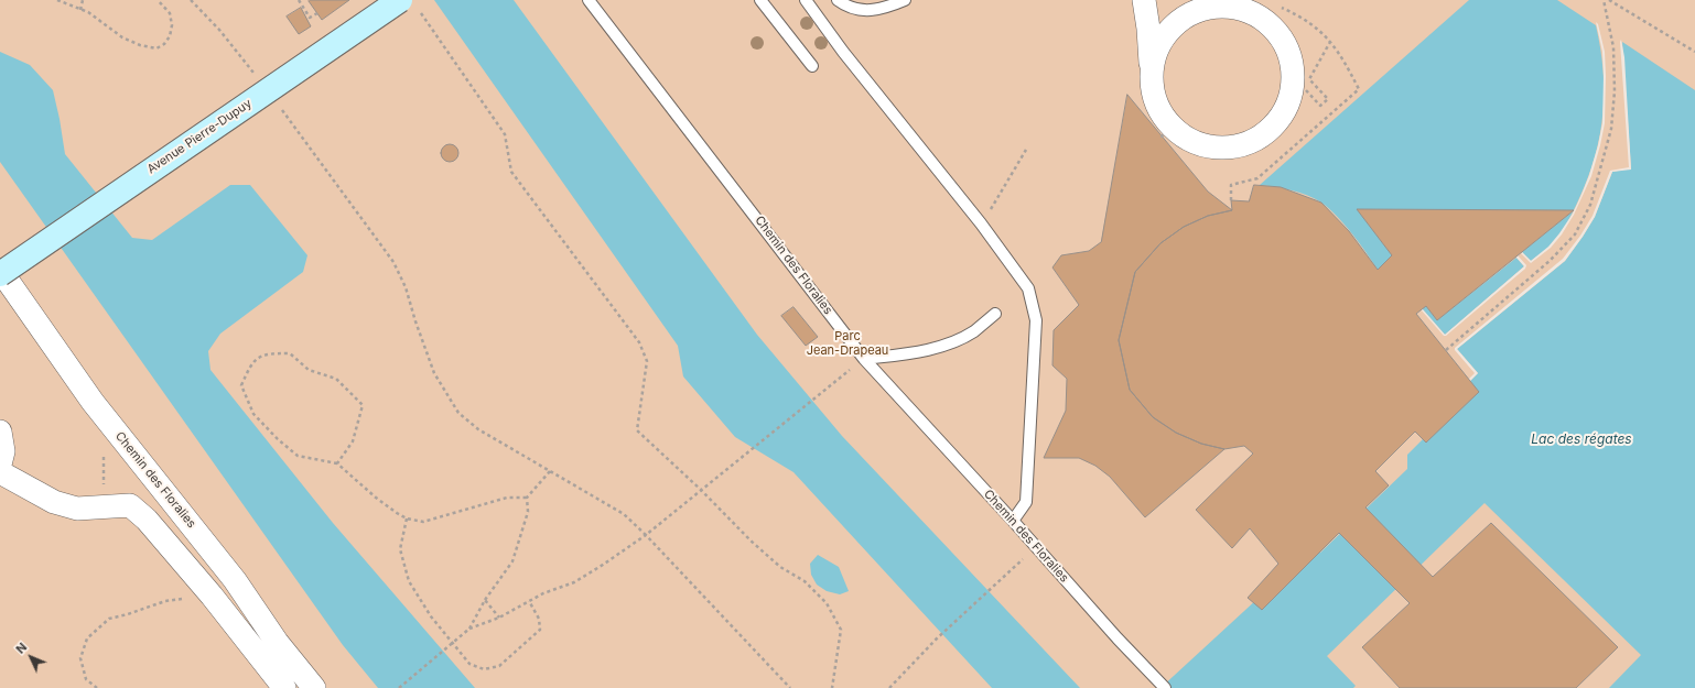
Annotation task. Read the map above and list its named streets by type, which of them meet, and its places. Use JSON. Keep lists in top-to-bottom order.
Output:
{
  "streets": {
    "street": ["Avenue Pierre-Dupuy", "Chemin des Floralies"]
  },
  "water": ["Lac des régates"],
  "parks": ["Parc Jean-Drapeau"],
  "north": "top left"
}
